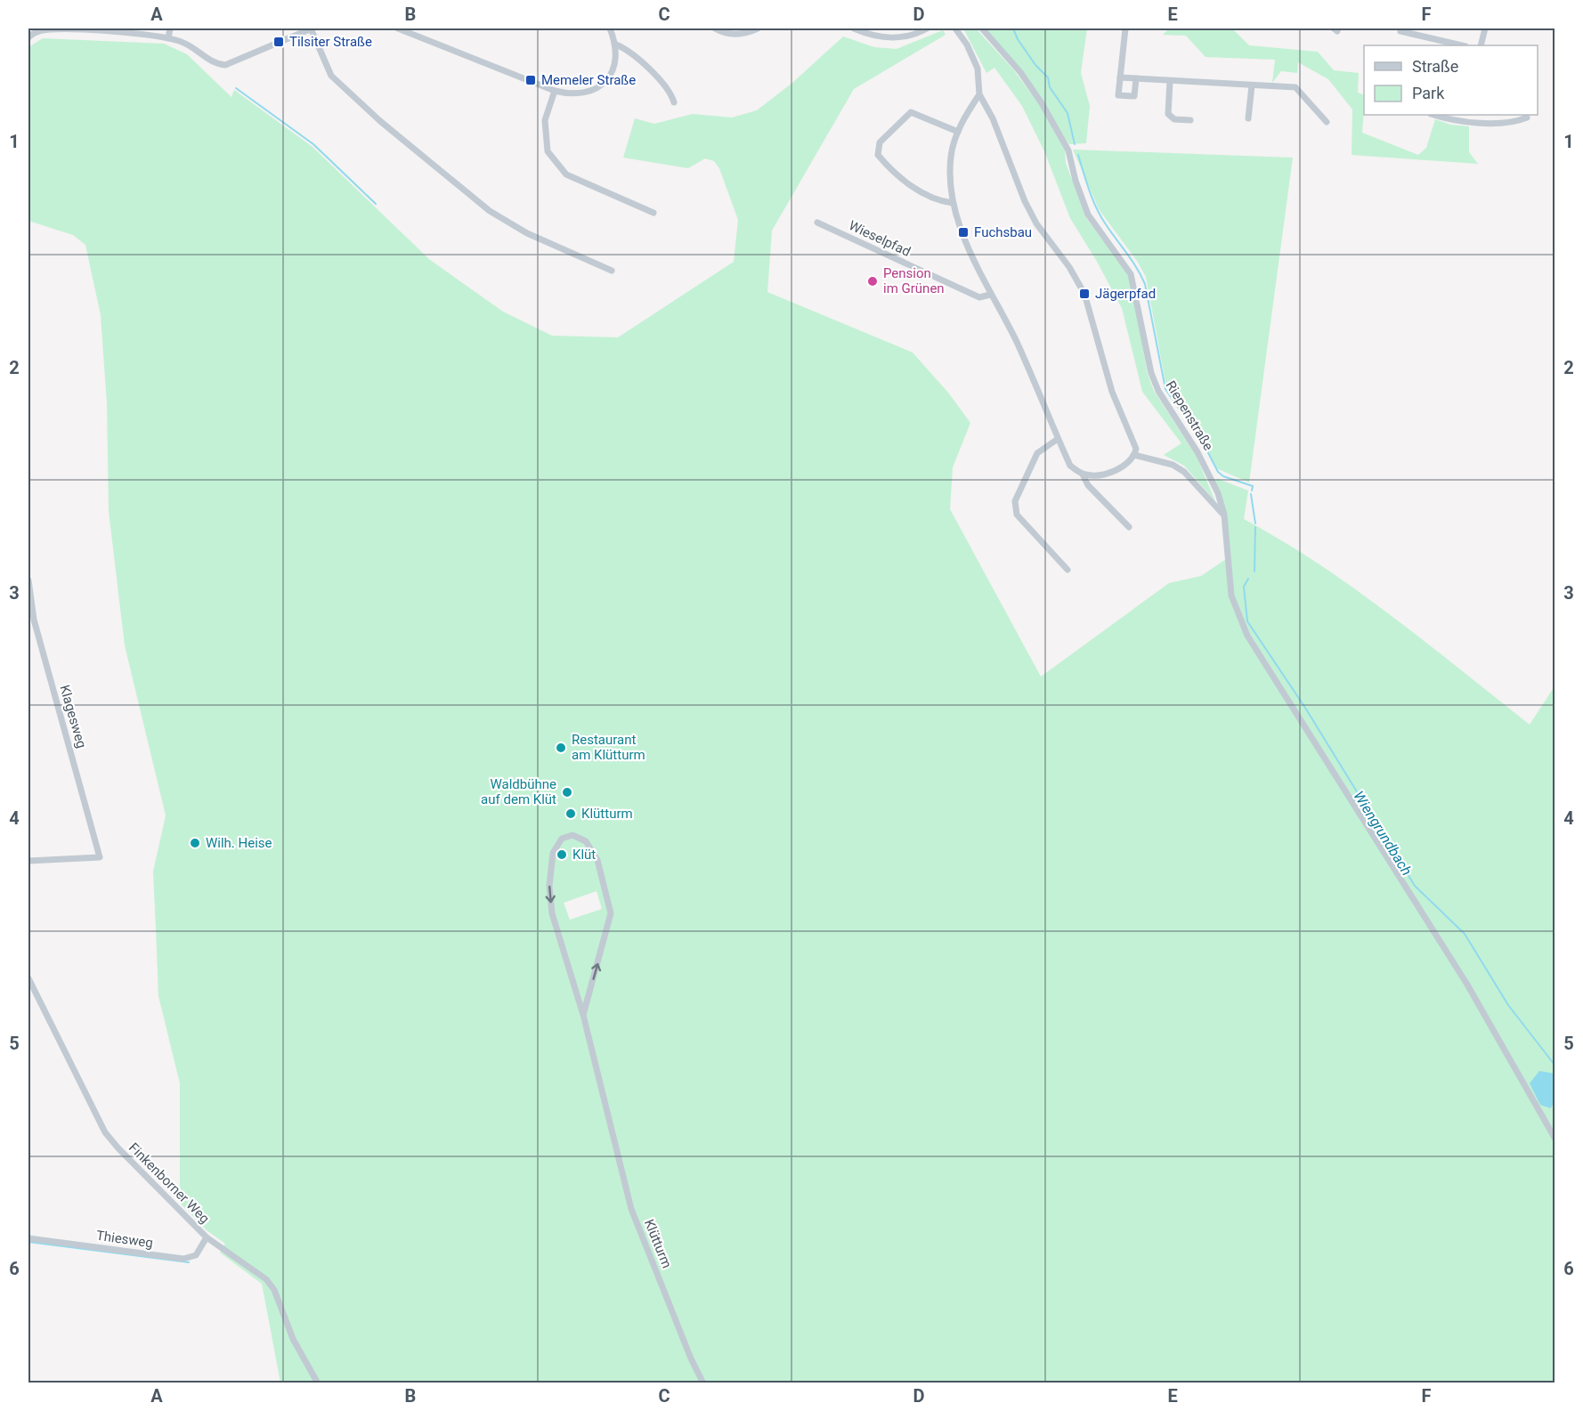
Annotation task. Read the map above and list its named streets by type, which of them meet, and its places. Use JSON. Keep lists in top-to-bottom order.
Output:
{
  "streets": {
    "street": [
      "Wieselpfad",
      "Riepenstraße",
      "Klagesweg",
      "Finkenborner Weg",
      "Thiesweg",
      "Klütturm"
    ]
  },
  "crossings": [
    ["Finkenborner Weg", "Thiesweg"]
  ],
  "water": ["Wiengrundbach"],
  "places": {
    "transit": [
      "Tilsiter Straße",
      "Memeler Straße",
      "Fuchsbau",
      "Jägerpfad"
    ],
    "other": [
      "Pension im Grünen",
      "Restaurant am Klütturm",
      "Waldbühne auf dem Klüt",
      "Klütturm",
      "Wilh. Heise",
      "Klüt"
    ]
  },
  "legend": ["Straße", "Park"],
  "grid": {
    "columns": [
      "A",
      "B",
      "C",
      "D",
      "E",
      "F"
    ],
    "rows": [
      "1",
      "2",
      "3",
      "4",
      "5",
      "6"
    ]
  }
}
